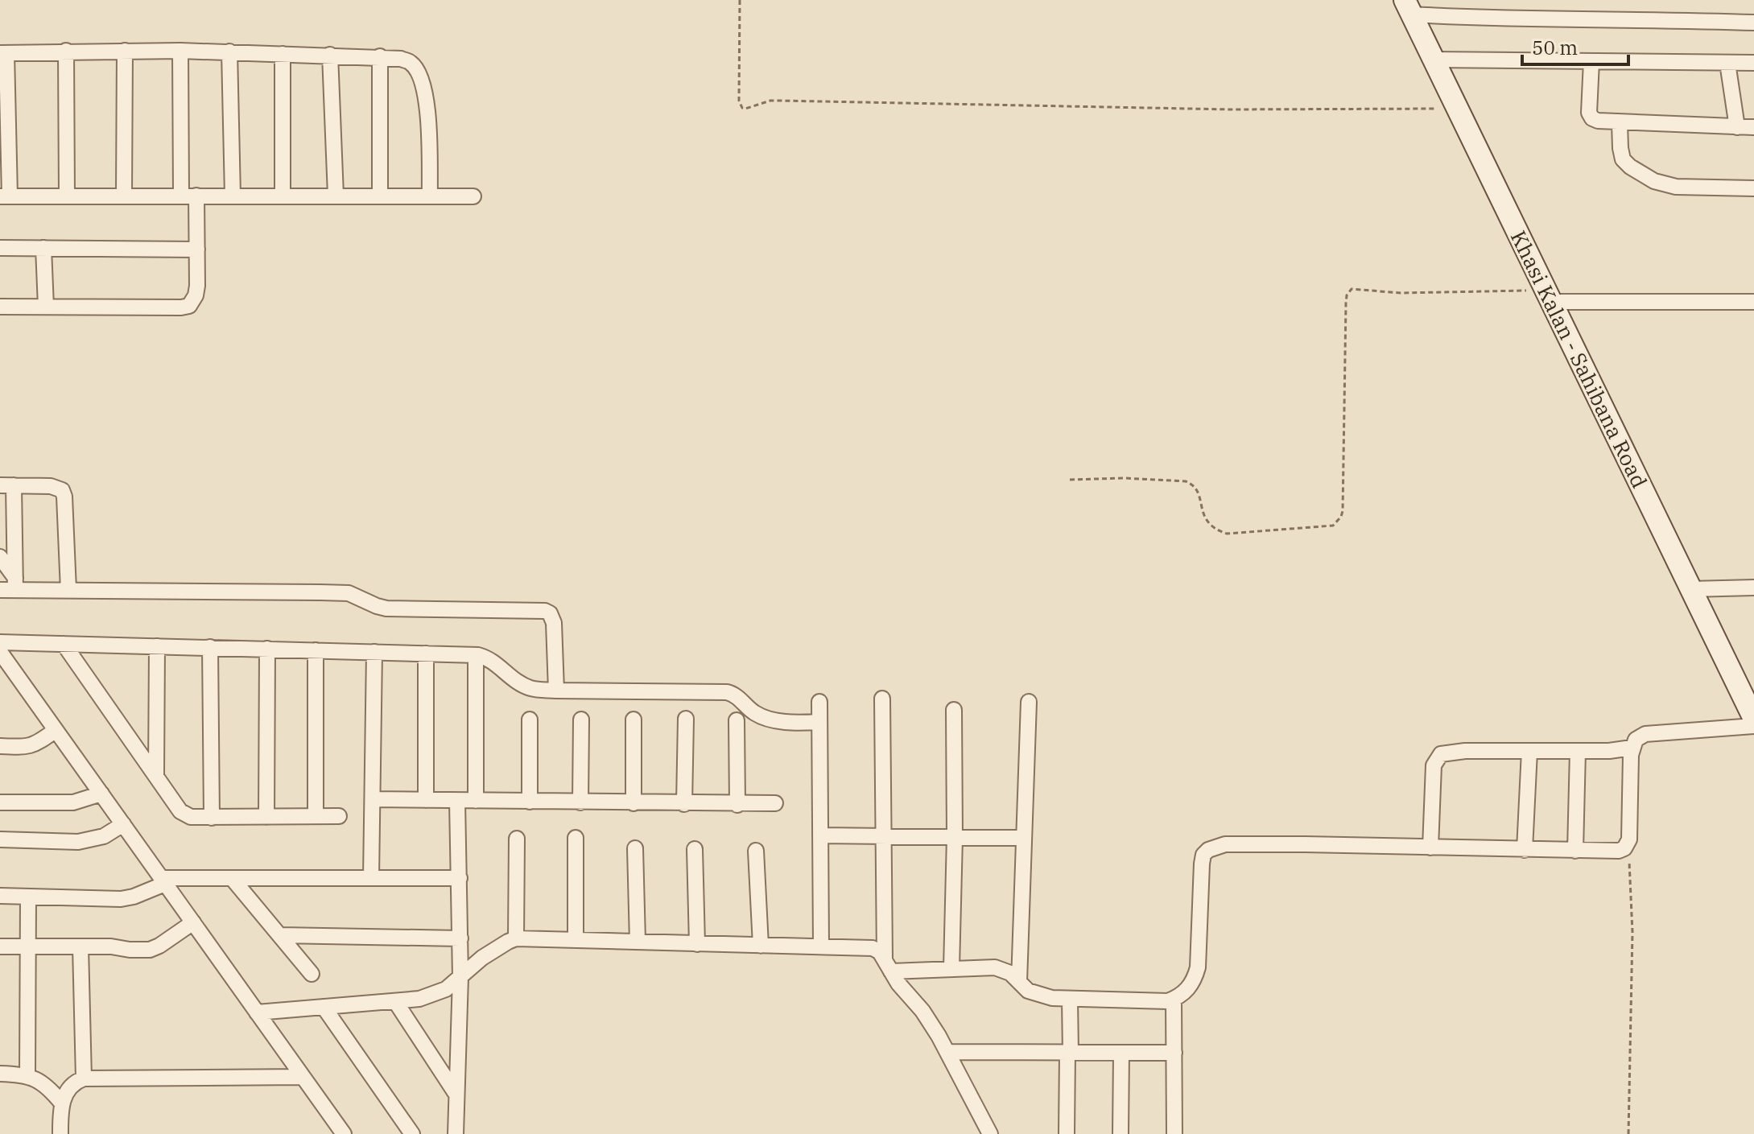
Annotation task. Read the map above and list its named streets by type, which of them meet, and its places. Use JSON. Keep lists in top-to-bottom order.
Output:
{
  "streets": {
    "street": ["Khasi Kalan - Sahibana Road"]
  },
  "scale_bar": "50 m"
}
